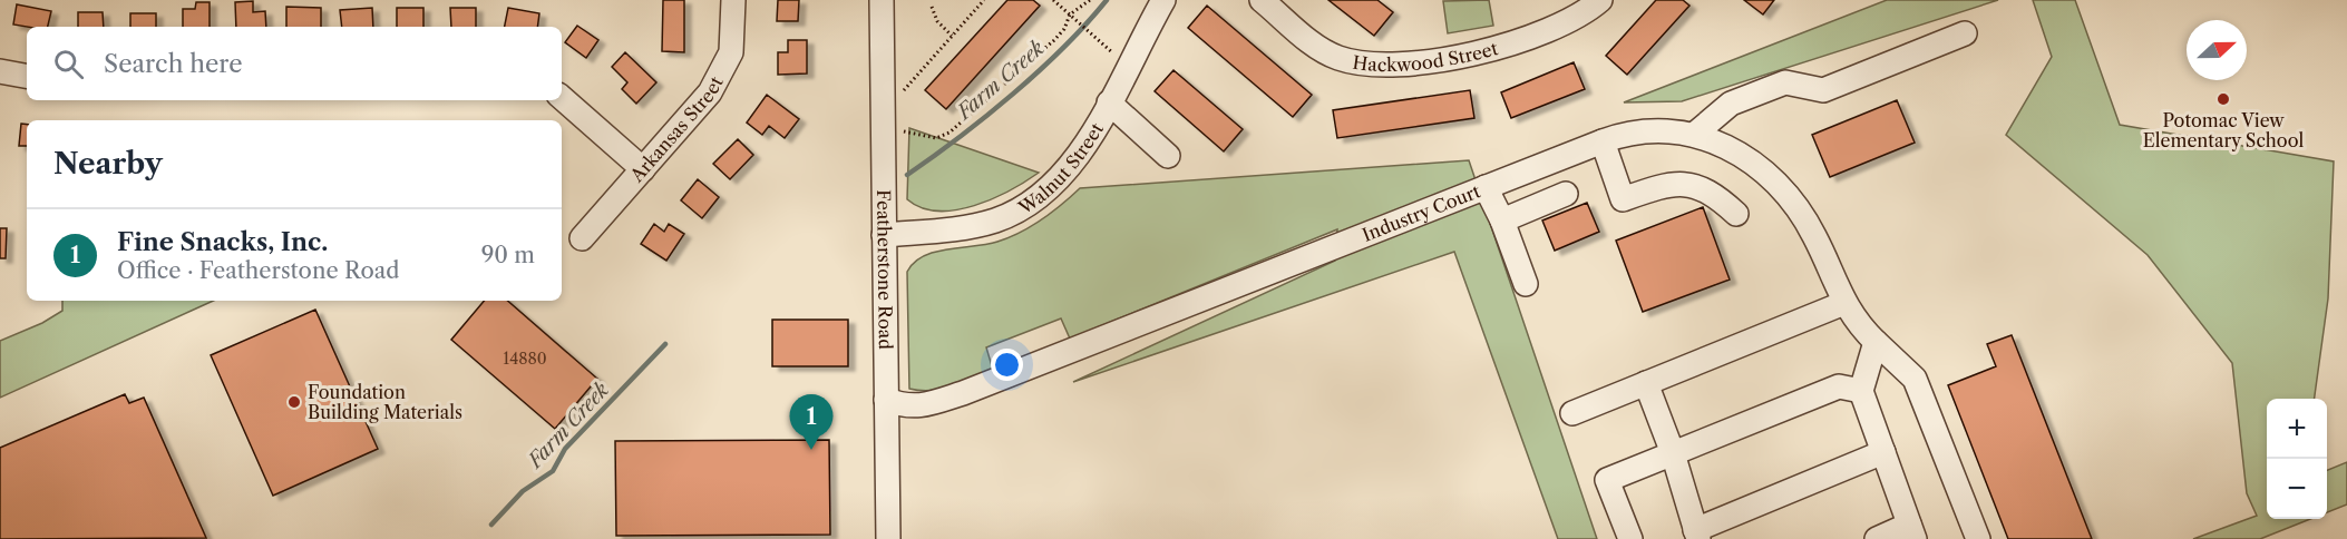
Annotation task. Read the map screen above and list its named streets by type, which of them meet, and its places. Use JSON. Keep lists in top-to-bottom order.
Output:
{
  "streets": {
    "street": [
      "Hackwood Street",
      "Arkansas Street",
      "Walnut Street",
      "Industry Court",
      "Featherstone Road"
    ]
  },
  "crossings": [
    ["Walnut Street", "Featherstone Road"],
    ["Industry Court", "Featherstone Road"]
  ],
  "water": ["Farm Creek"],
  "places": ["Potomac View Elementary School", "Foundation Building Materials"],
  "house_numbers": ["14880"],
  "north": "right",
  "page": {
    "search": "Search here",
    "heading": "Nearby",
    "list": [
      {
        "mark": "1",
        "name": "Fine Snacks, Inc.",
        "note": "Office · Featherstone Road",
        "value": "90 m"
      }
    ],
    "pins": "1",
    "map_buttons": ["+", "−"]
  }
}
